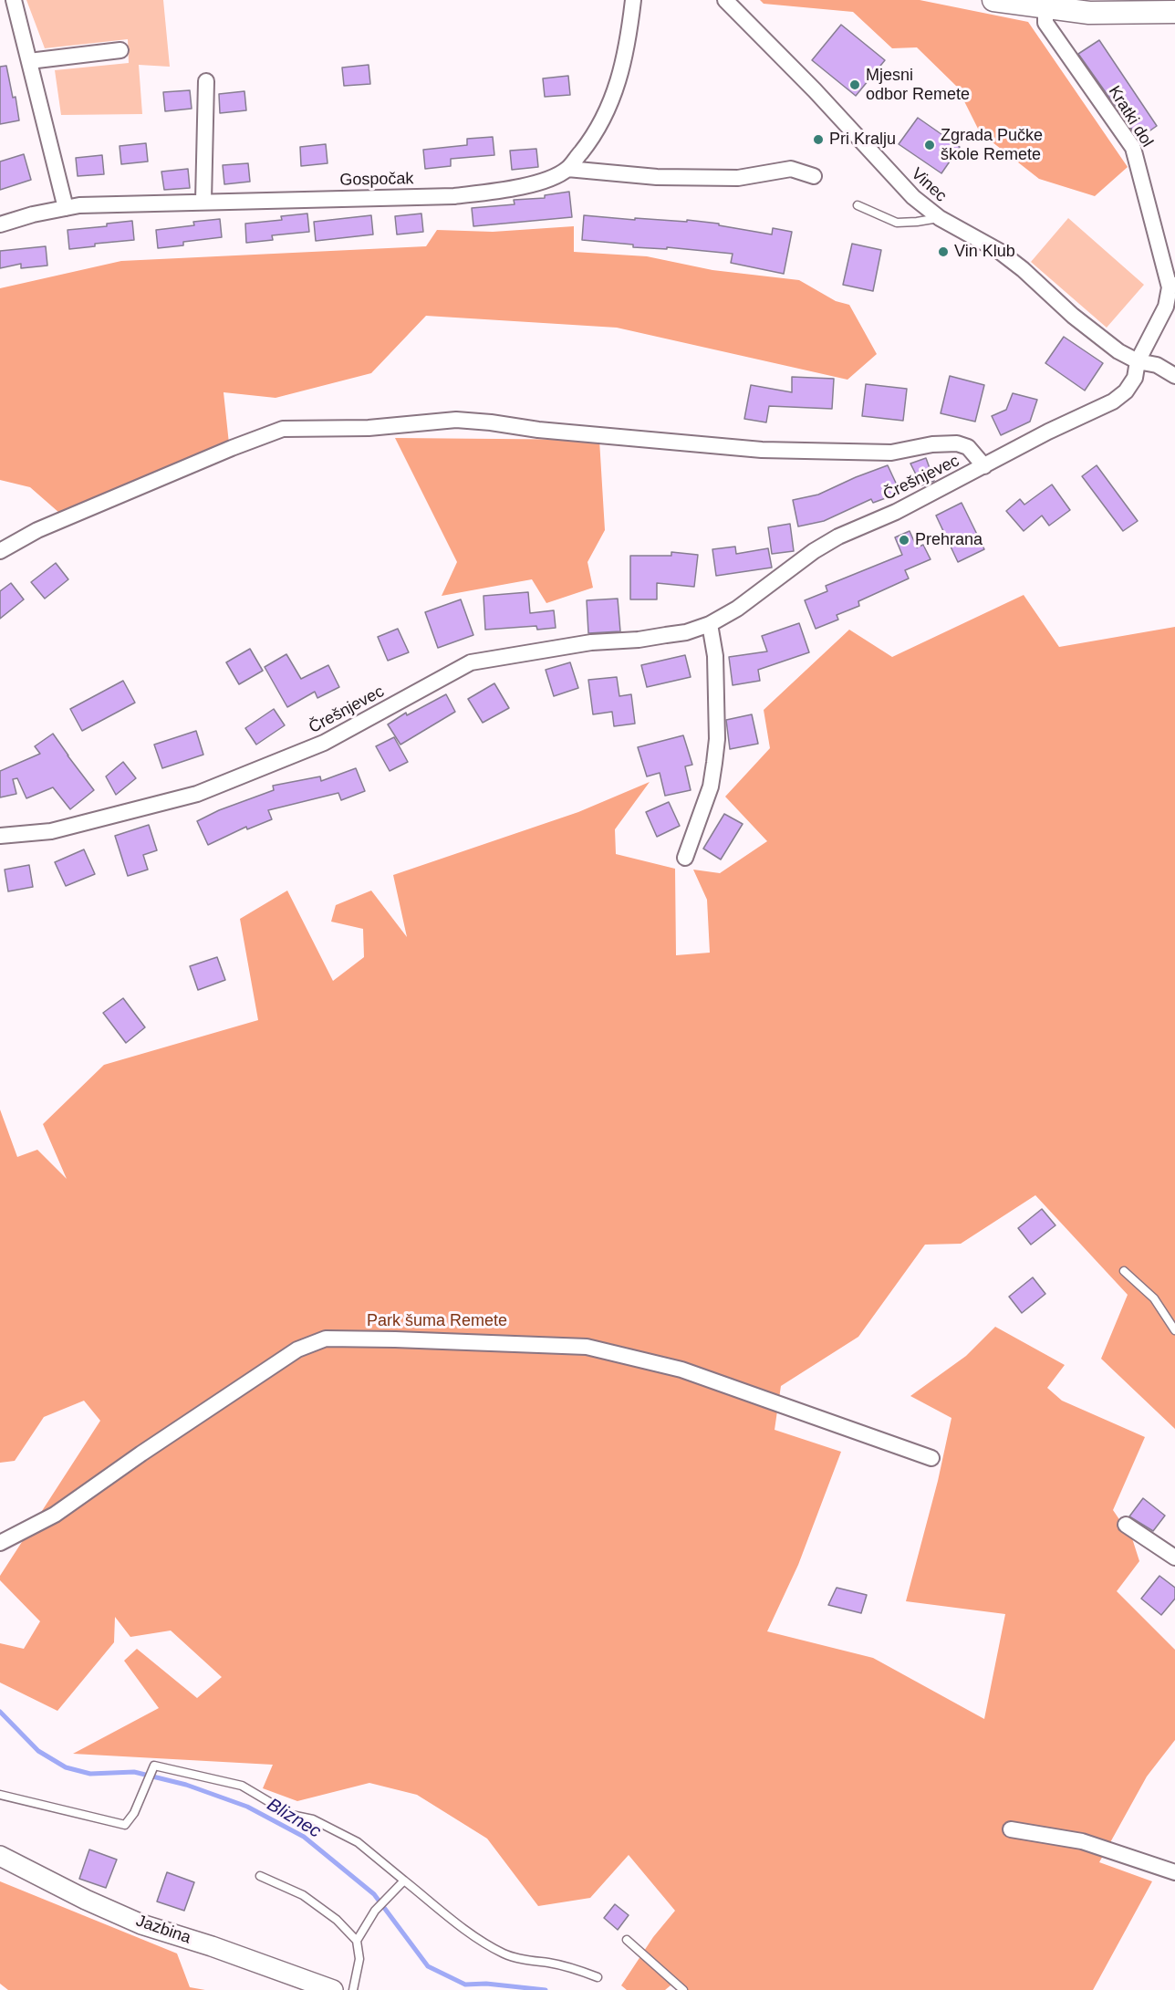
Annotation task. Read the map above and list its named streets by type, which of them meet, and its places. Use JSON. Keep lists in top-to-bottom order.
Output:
{
  "streets": {
    "street": [
      "Kratki dol",
      "Gospočak",
      "Vinec",
      "Črešnjevec",
      "Jazbina"
    ]
  },
  "crossings": [
    ["Vinec", "Črešnjevec"]
  ],
  "water": ["Bliznec"],
  "parks": ["Park šuma Remete"],
  "places": [
    "Mjesni odbor Remete",
    "Pri Kralju",
    "Zgrada Pučke škole Remete",
    "Vin Klub",
    "Prehrana"
  ]
}
